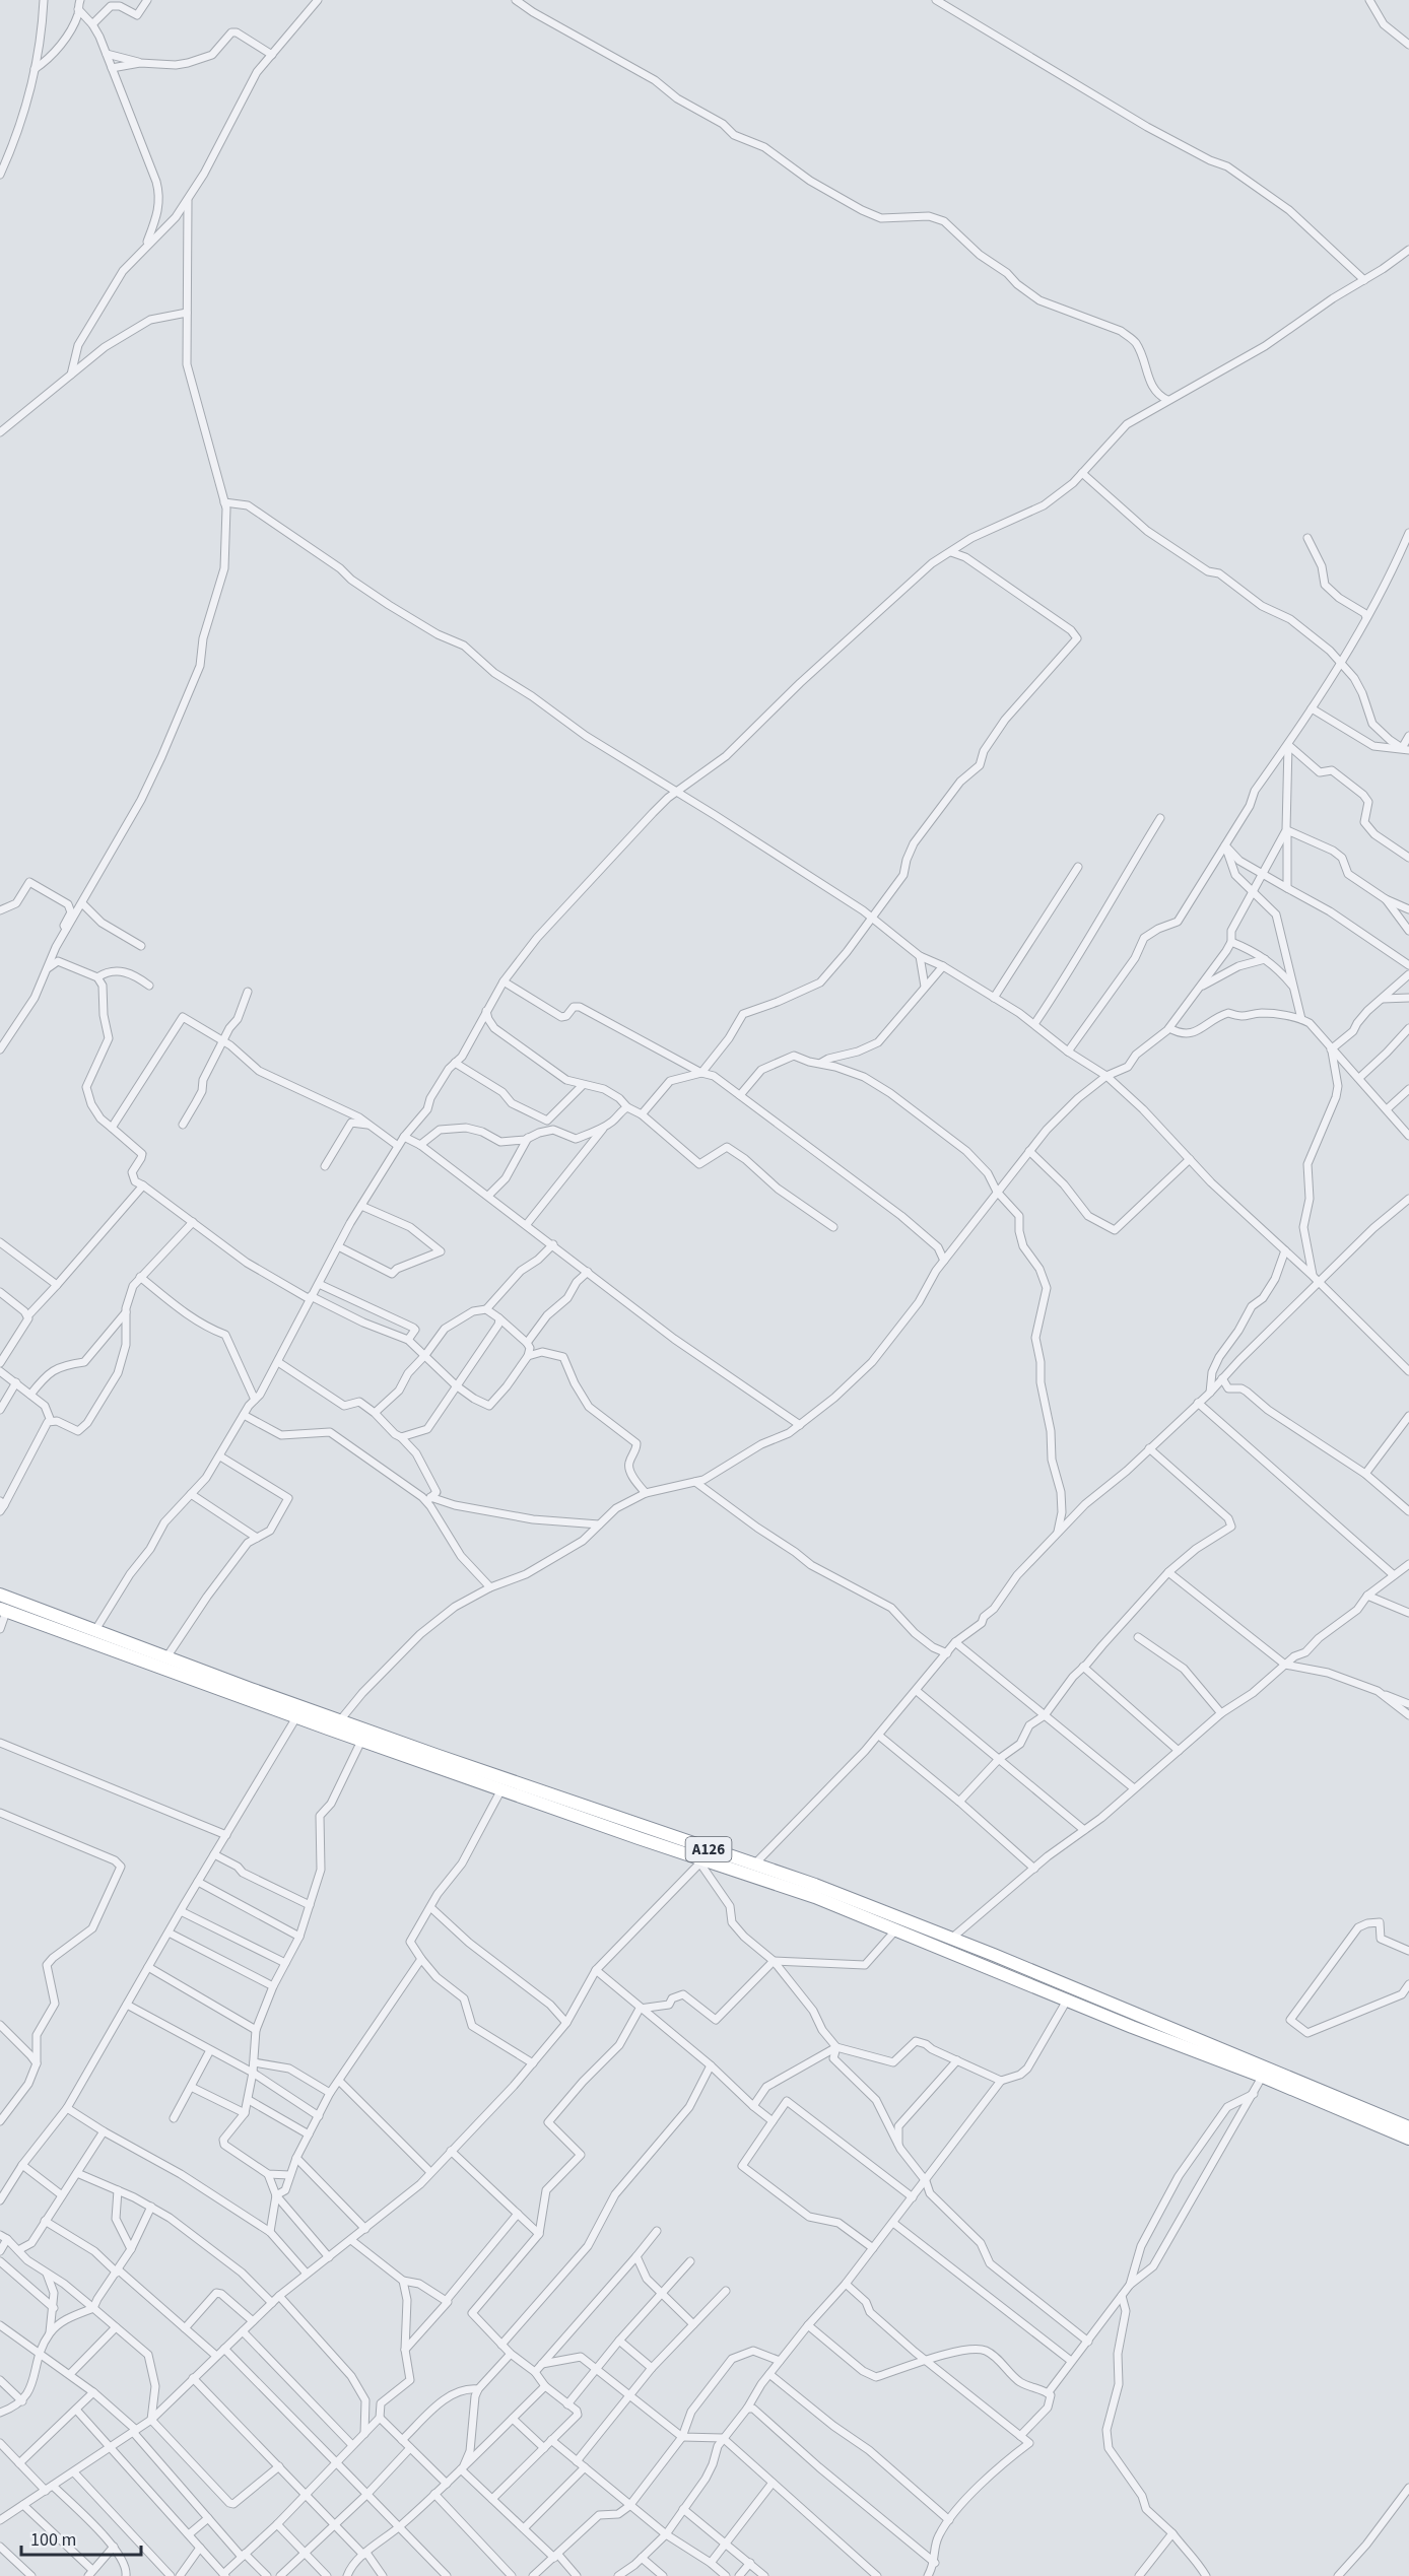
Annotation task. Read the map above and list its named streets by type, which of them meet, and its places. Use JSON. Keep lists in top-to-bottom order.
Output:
{
  "streets": {
    "highway": ["A126"]
  },
  "scale_bar": "100 m"
}
